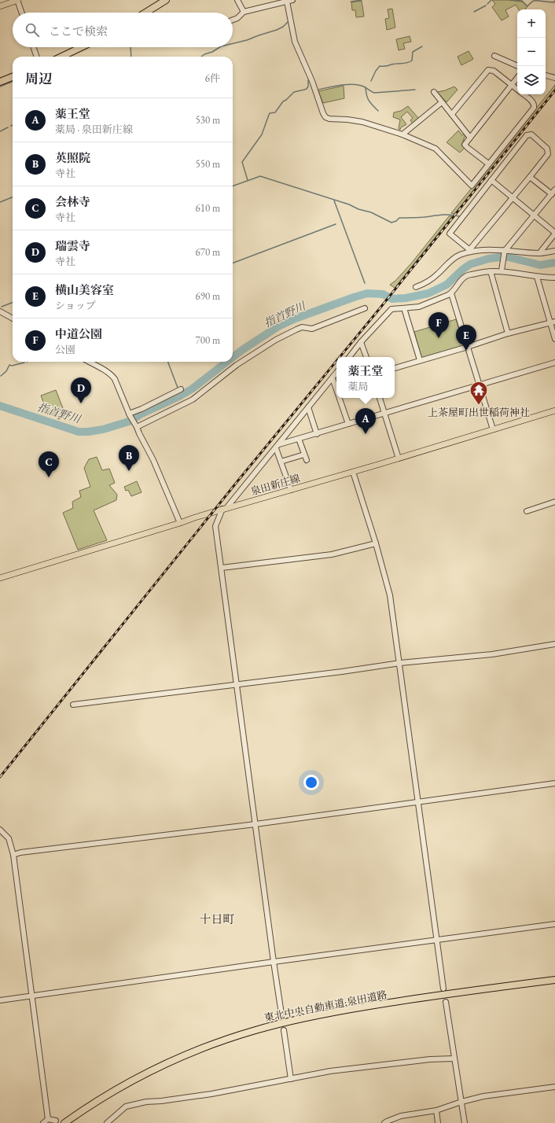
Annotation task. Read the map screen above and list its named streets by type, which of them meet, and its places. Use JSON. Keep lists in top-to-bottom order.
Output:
{
  "streets": {
    "highway": ["東北中央自動車道;泉田道路"],
    "main road": ["泉田新庄線"]
  },
  "districts": ["十日町"],
  "water": ["指首野川"],
  "places": {
    "temple": ["上茶屋町出世稲荷神社"]
  },
  "page": {
    "map_buttons": ["+", "−"],
    "search": "ここで検索",
    "heading": ["周辺", "6件"],
    "list": [
      {
        "mark": "A",
        "name": "薬王堂",
        "note": "薬局 · 泉田新庄線",
        "value": "530 m"
      },
      {
        "mark": "B",
        "name": "英照院",
        "note": "寺社",
        "value": "550 m"
      },
      {
        "mark": "C",
        "name": "会林寺",
        "note": "寺社",
        "value": "610 m"
      },
      {
        "mark": "D",
        "name": "瑞雲寺",
        "note": "寺社",
        "value": "670 m"
      },
      {
        "mark": "E",
        "name": "横山美容室",
        "note": "ショップ",
        "value": "690 m"
      },
      {
        "mark": "F",
        "name": "中道公園",
        "note": "公園",
        "value": "700 m"
      }
    ],
    "pins": [
      "F",
      "E",
      "D",
      "A",
      "B",
      "C"
    ],
    "popup": ["薬王堂", "薬局"]
  }
}
